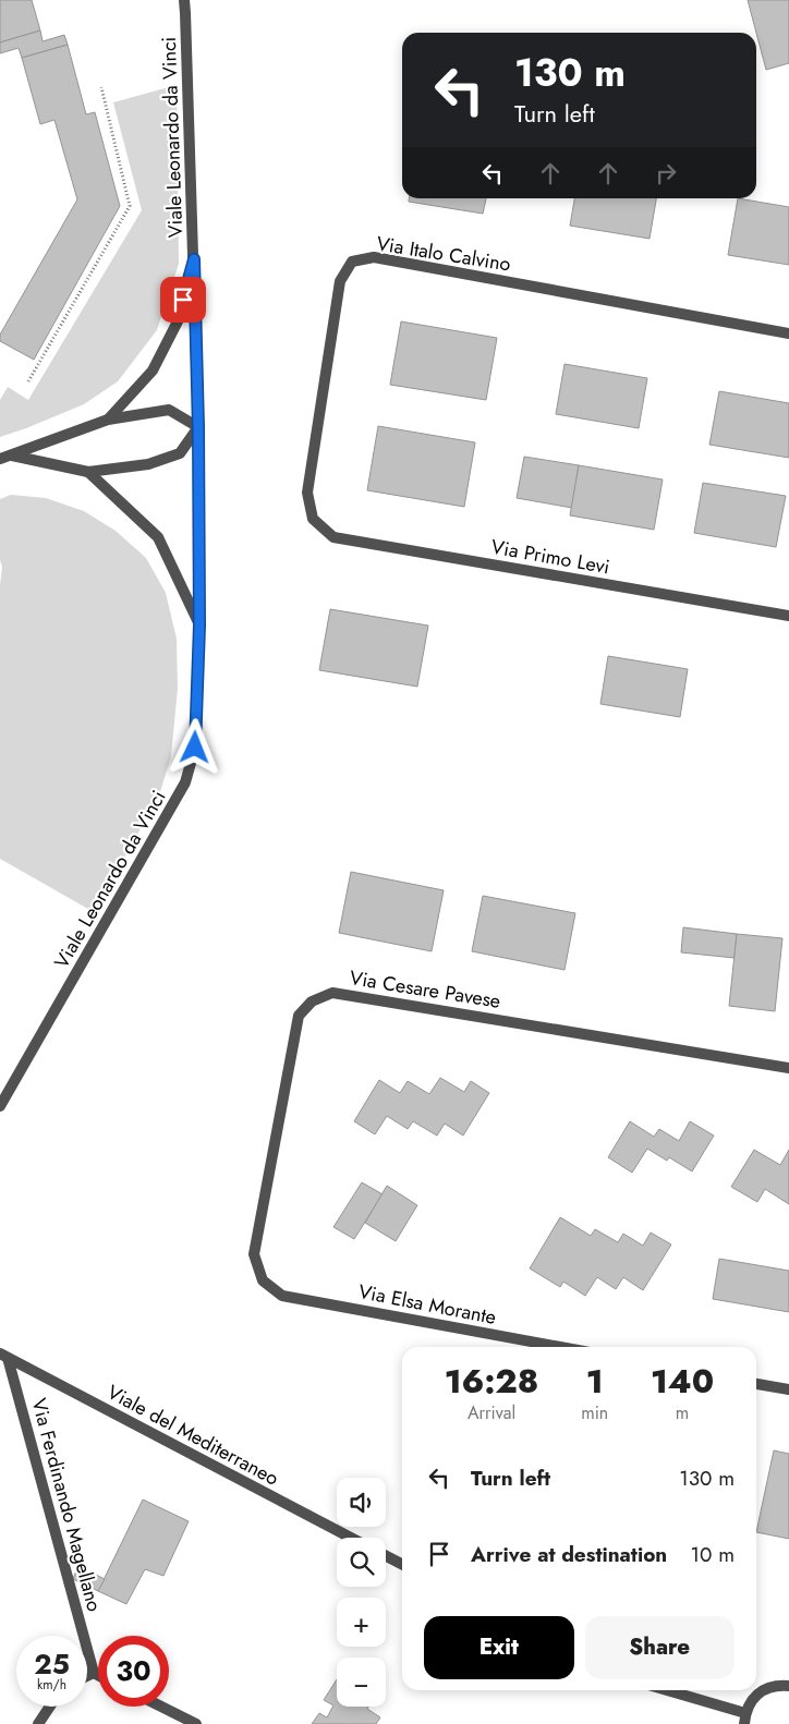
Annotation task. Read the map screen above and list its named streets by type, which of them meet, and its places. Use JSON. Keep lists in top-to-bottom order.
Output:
{
  "streets": {
    "street": [
      "Viale Leonardo da Vinci",
      "Via Italo Calvino",
      "Via Primo Levi",
      "Via Cesare Pavese",
      "Via Elsa Morante",
      "Viale del Mediterraneo",
      "Via Ferdinando Magellano"
    ]
  },
  "crossings": [
    ["Via Italo Calvino", "Via Primo Levi"],
    ["Via Cesare Pavese", "Via Elsa Morante"],
    ["Viale del Mediterraneo", "Via Ferdinando Magellano"]
  ],
  "page": {
    "turn": ["130 m", "Turn left"],
    "eta": [
      "16:28",
      "Arrival",
      "1",
      "min",
      "140",
      "m"
    ],
    "list": [
      {
        "name": "Turn left",
        "value": "130 m"
      },
      {
        "name": "Arrive at destination",
        "value": "10 m"
      }
    ],
    "map_buttons": ["+", "−"],
    "buttons": ["Exit", "Share"],
    "speed": "25 km/h",
    "limit": "30"
  }
}
